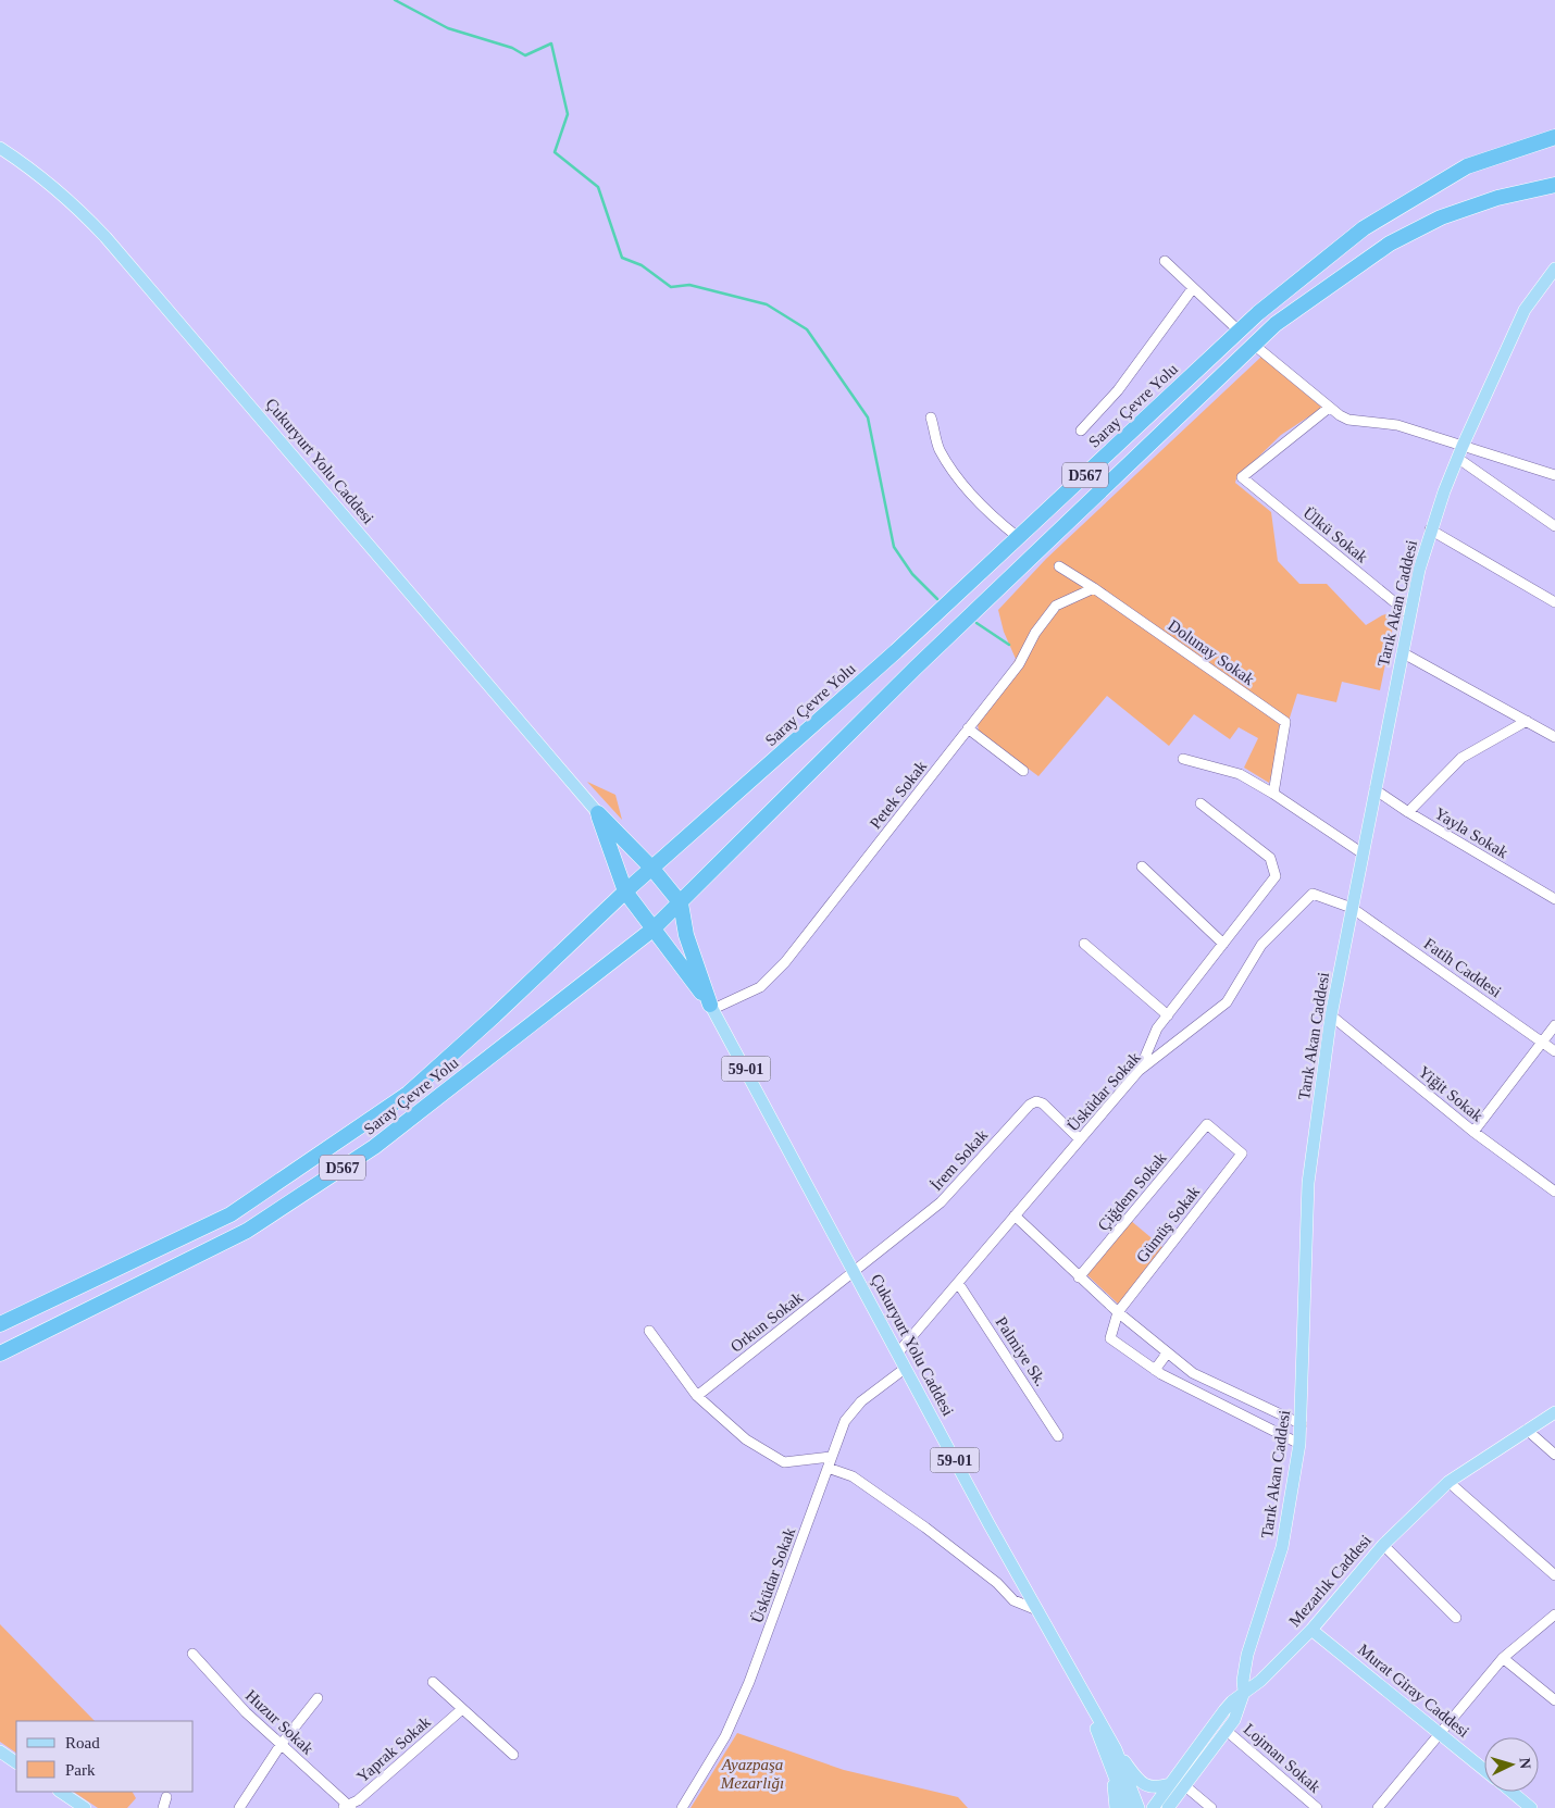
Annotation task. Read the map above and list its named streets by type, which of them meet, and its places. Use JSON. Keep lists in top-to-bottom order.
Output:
{
  "streets": {
    "highway": ["Saray Çevre Yolu", "D567", "59-01"],
    "main road": [
      "Çukuryurt Yolu Caddesi",
      "Tarık Akan Caddesi",
      "Mezarlık Caddesi",
      "Murat Giray Caddesi"
    ],
    "street": [
      "Ülkü Sokak",
      "Dolunay Sokak",
      "Petek Sokak",
      "Yayla Sokak",
      "Fatih Caddesi",
      "Üsküdar Sokak",
      "Yiğit Sokak",
      "İrem Sokak",
      "Çiğdem Sokak",
      "Gümüş Sokak",
      "Orkun Sokak",
      "Palmiye Sk.",
      "Huzur Sokak",
      "Yaprak Sokak",
      "Lojman Sokak"
    ]
  },
  "crossings": [
    ["Saray Çevre Yolu", "D567"],
    ["Çukuryurt Yolu Caddesi", "Petek Sokak"],
    ["Çukuryurt Yolu Caddesi", "59-01"],
    ["Çukuryurt Yolu Caddesi", "Üsküdar Sokak"],
    ["Çukuryurt Yolu Caddesi", "İrem Sokak"],
    ["Çukuryurt Yolu Caddesi", "Orkun Sokak"],
    ["D567", "59-01"],
    ["Ülkü Sokak", "Tarık Akan Caddesi"],
    ["Tarık Akan Caddesi", "Yayla Sokak"],
    ["Tarık Akan Caddesi", "Fatih Caddesi"],
    ["Tarık Akan Caddesi", "Üsküdar Sokak"],
    ["Tarık Akan Caddesi", "Yiğit Sokak"],
    ["Tarık Akan Caddesi", "Mezarlık Caddesi"],
    ["Dolunay Sokak", "Petek Sokak"],
    ["Petek Sokak", "59-01"],
    ["Fatih Caddesi", "Üsküdar Sokak"],
    ["Üsküdar Sokak", "İrem Sokak"],
    ["Üsküdar Sokak", "Palmiye Sk."],
    ["İrem Sokak", "Orkun Sokak"],
    ["Çiğdem Sokak", "Gümüş Sokak"],
    ["Mezarlık Caddesi", "Murat Giray Caddesi"],
    ["Huzur Sokak", "Yaprak Sokak"]
  ],
  "parks": ["Ayazpaşa Mezarlığı"],
  "legend": ["Road", "Park"],
  "north": "right"
}
